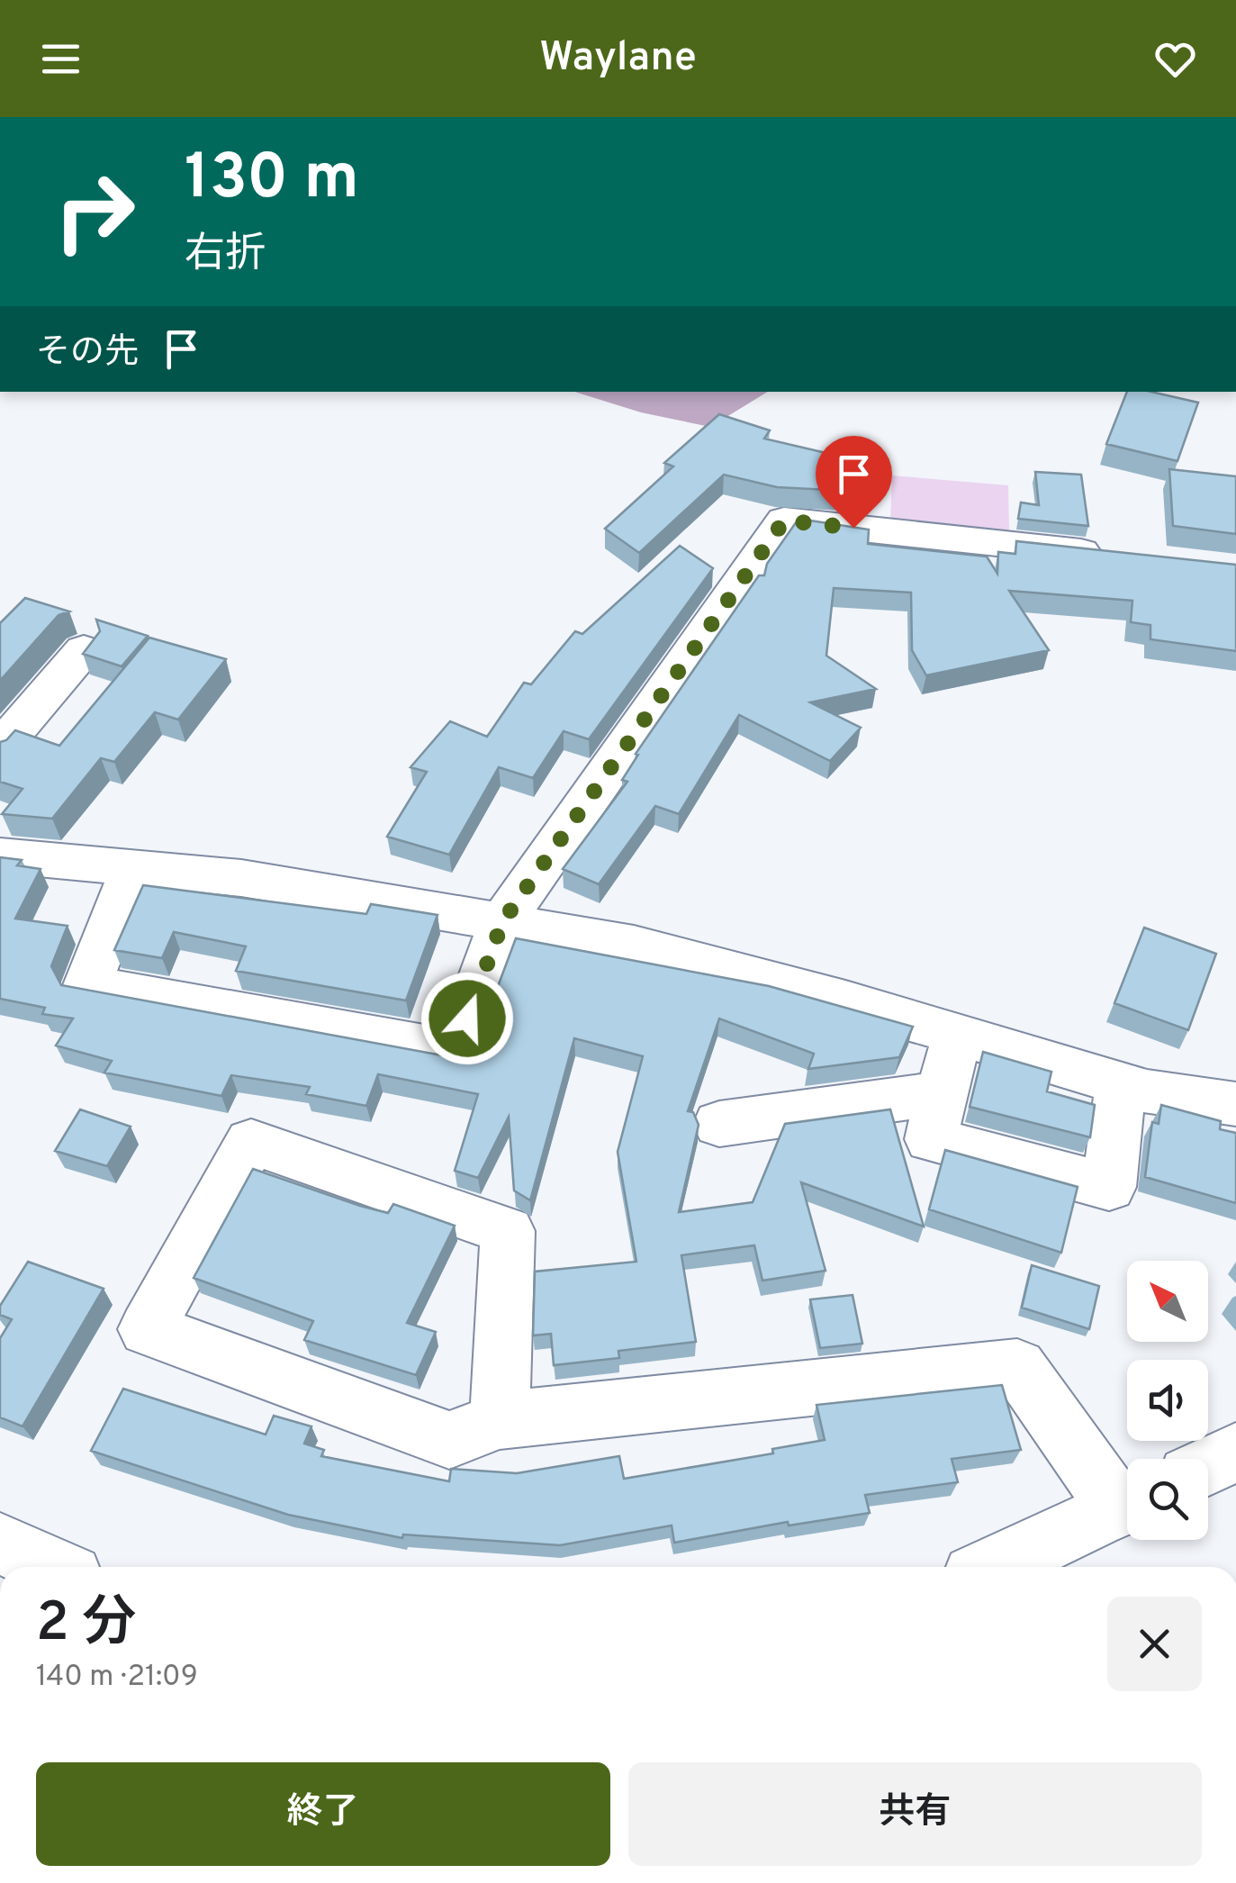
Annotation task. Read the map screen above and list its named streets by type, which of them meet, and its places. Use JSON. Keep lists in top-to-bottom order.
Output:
{
  "north": "top left",
  "page": {
    "header": "Waylane",
    "turn": ["130 m", "右折"],
    "then": "その先",
    "heading": ["2 分", "140 m · 21:09"],
    "buttons": ["終了", "共有"]
  }
}
